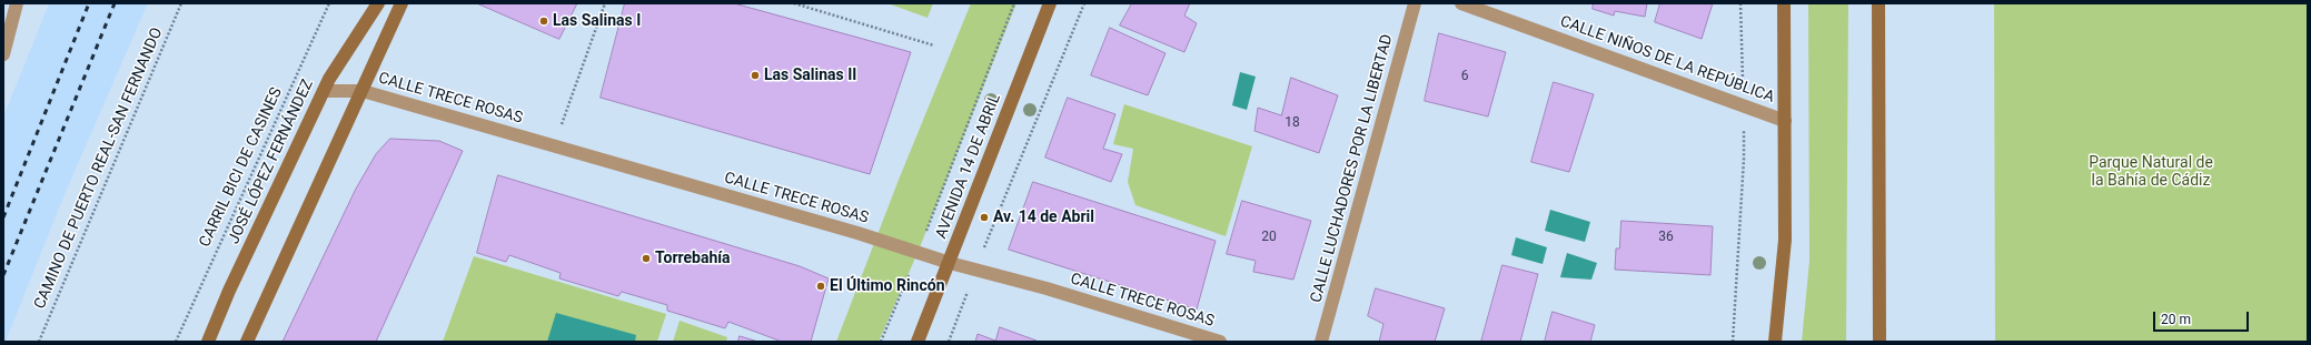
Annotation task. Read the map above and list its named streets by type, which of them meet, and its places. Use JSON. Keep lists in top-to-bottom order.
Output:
{
  "streets": {
    "street": [
      "CALLE NIÑOS DE LA REPÚBLICA",
      "CALLE TRECE ROSAS",
      "JOSÉ LÓPEZ FERNÁNDEZ",
      "AVENIDA 14 DE ABRIL",
      "CALLE LUCHADORES POR LA LIBERTAD"
    ],
    "path": ["CARRIL BICI DE CASINES", "CAMINO DE PUERTO REAL-SAN FERNANDO"]
  },
  "crossings": [
    ["CALLE TRECE ROSAS", "JOSÉ LÓPEZ FERNÁNDEZ"],
    ["CALLE TRECE ROSAS", "AVENIDA 14 DE ABRIL"]
  ],
  "parks": ["Parque Natural de la Bahía de Cádiz"],
  "places": [
    "Las Salinas I",
    "Las Salinas II",
    "Av. 14 de Abril",
    "Torrebahía",
    "El Último Rincón"
  ],
  "house_numbers": [
    "6",
    "18",
    "20",
    "36"
  ],
  "scale_bar": "20 m"
}
